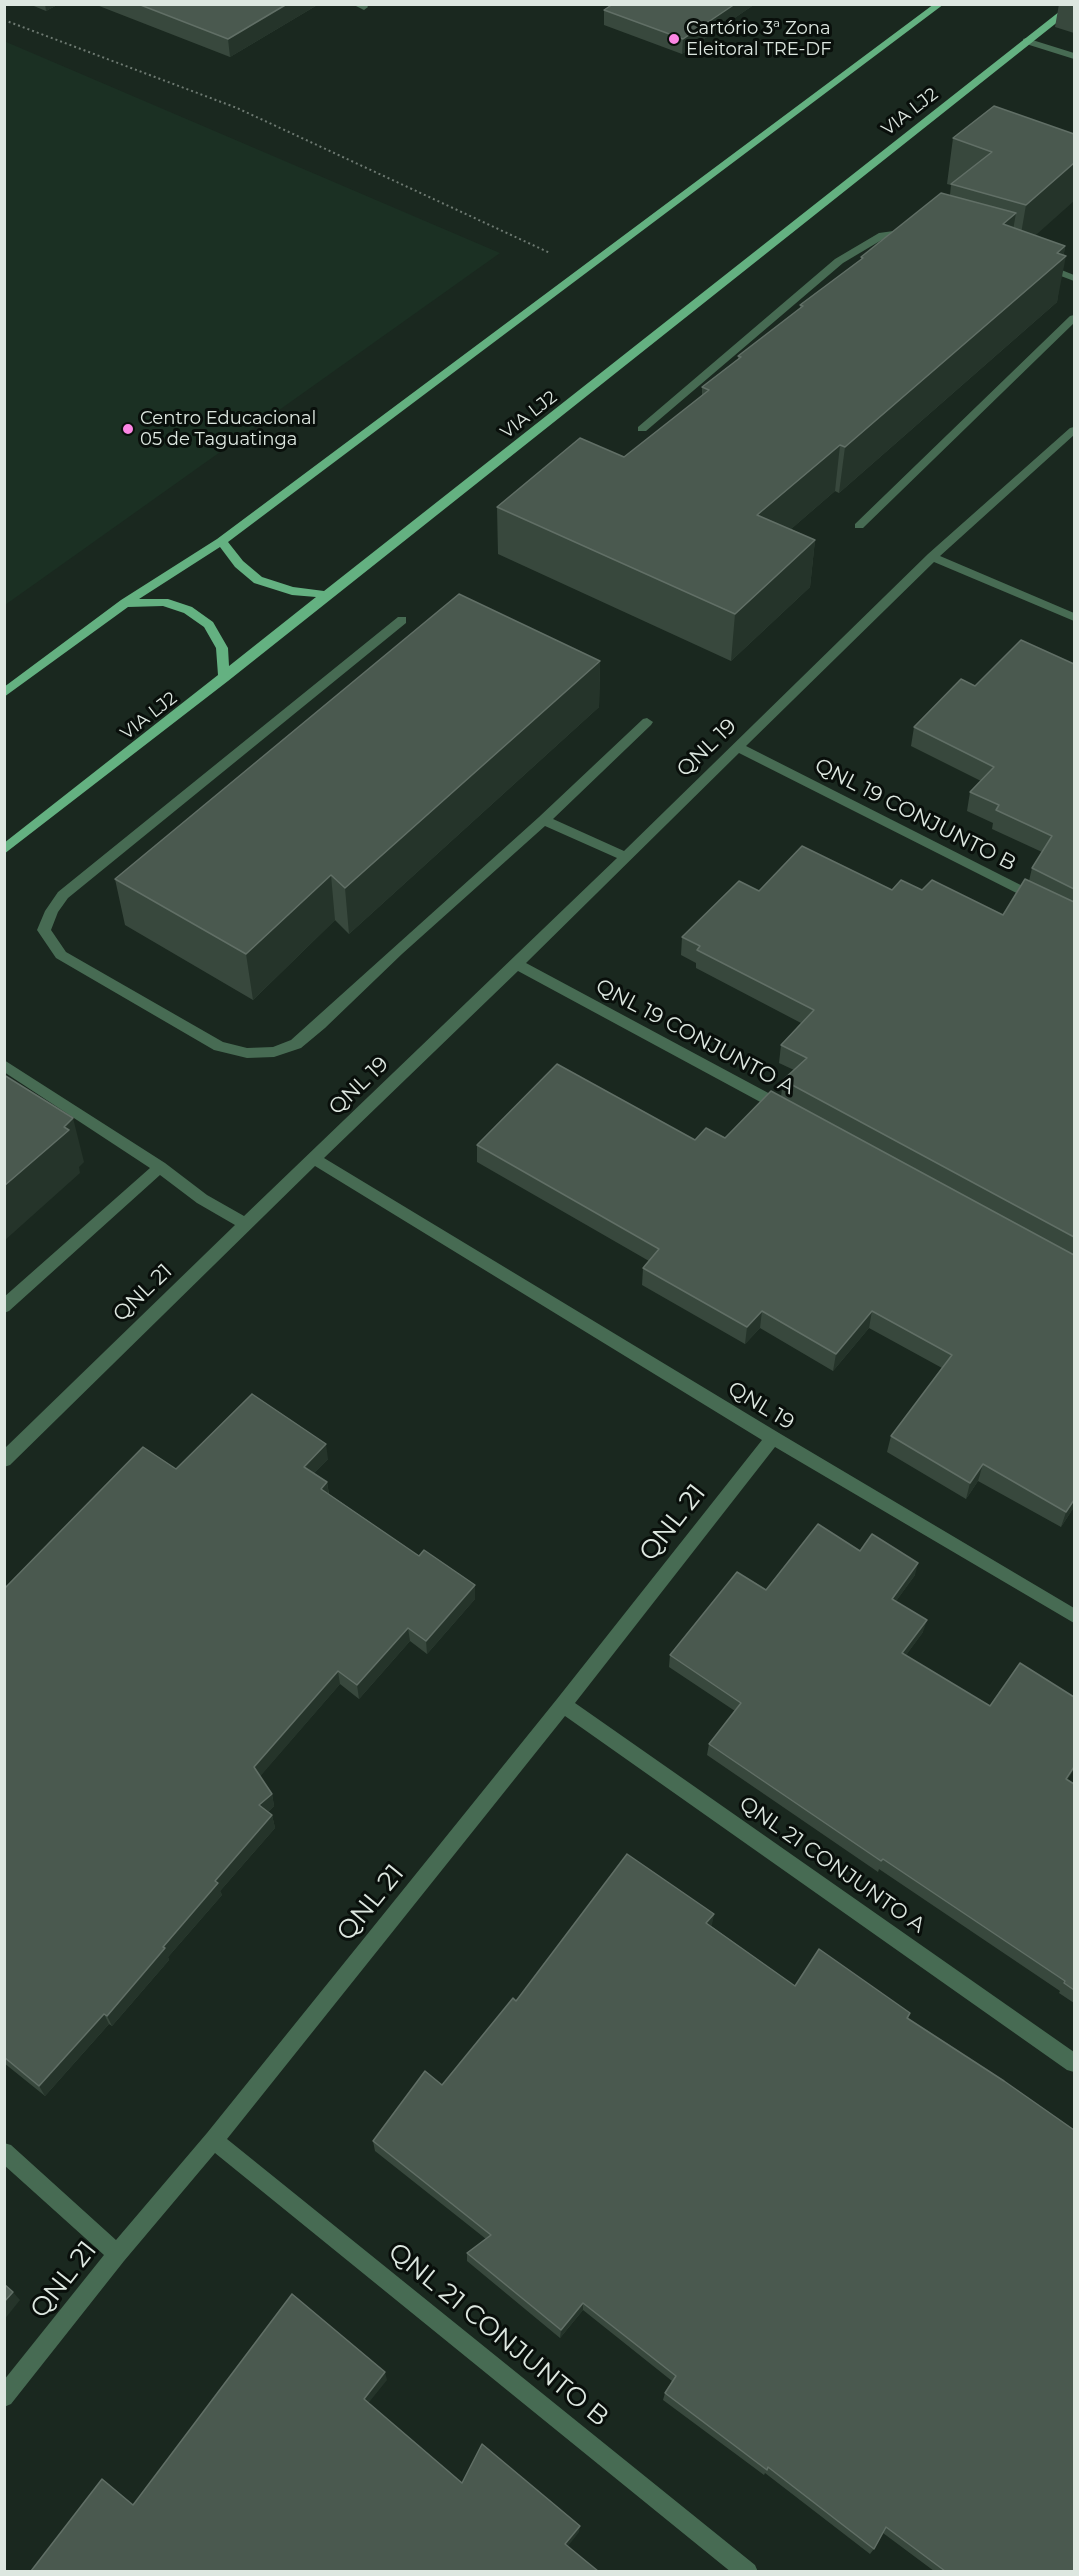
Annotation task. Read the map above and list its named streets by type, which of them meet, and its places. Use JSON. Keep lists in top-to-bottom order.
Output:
{
  "streets": {
    "main road": ["VIA LJ2"],
    "street": [
      "QNL 19",
      "QNL 19 CONJUNTO B",
      "QNL 19 CONJUNTO A",
      "QNL 21",
      "QNL 21 CONJUNTO A",
      "QNL 21 CONJUNTO B"
    ]
  },
  "crossings": [
    ["QNL 19", "QNL 19 CONJUNTO B"],
    ["QNL 19", "QNL 19 CONJUNTO A"],
    ["QNL 19", "QNL 21"],
    ["QNL 21", "QNL 21 CONJUNTO A"],
    ["QNL 21", "QNL 21 CONJUNTO B"]
  ],
  "places": ["Cartório 3ª Zona Eleitoral TRE-DF", "Centro Educacional 05 de Taguatinga"]
}
